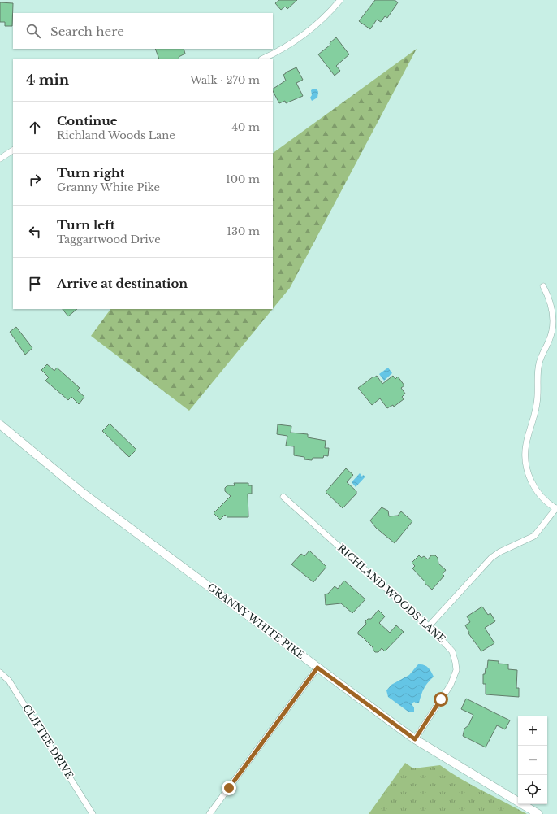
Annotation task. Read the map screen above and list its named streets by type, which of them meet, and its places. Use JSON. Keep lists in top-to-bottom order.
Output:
{
  "streets": {
    "main road": ["GRANNY WHITE PIKE"],
    "street": ["RICHLAND WOODS LANE", "CLIFTEE DRIVE"]
  },
  "crossings": [
    ["RICHLAND WOODS LANE", "GRANNY WHITE PIKE"]
  ],
  "page": {
    "search": "Search here",
    "heading": ["4 min", "Walk · 270 m"],
    "list": [
      ["Continue", "Richland Woods Lane", "40 m"],
      ["Turn right", "Granny White Pike", "100 m"],
      ["Turn left", "Taggartwood Drive", "130 m"],
      "Arrive at destination"
    ],
    "map_buttons": ["+", "−"]
  }
}
